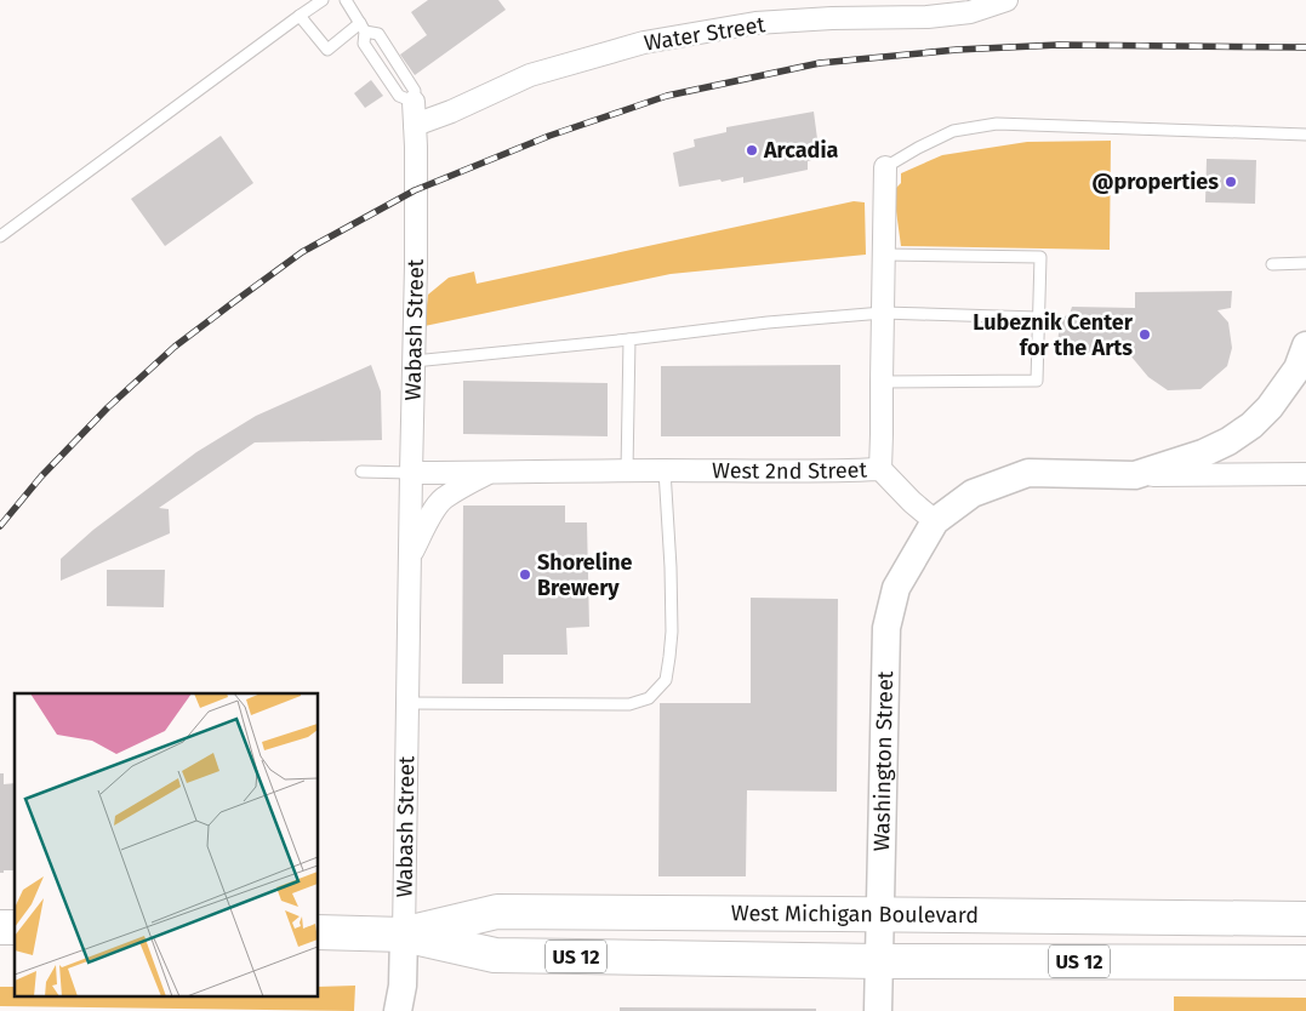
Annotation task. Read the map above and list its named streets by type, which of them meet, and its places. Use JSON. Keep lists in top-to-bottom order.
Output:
{
  "streets": {
    "main road": ["West Michigan Boulevard", "US 12"],
    "street": [
      "Water Street",
      "Wabash Street",
      "West 2nd Street",
      "Washington Street"
    ]
  },
  "crossings": [
    ["Water Street", "Wabash Street"],
    ["Wabash Street", "West 2nd Street"],
    ["Wabash Street", "West Michigan Boulevard"],
    ["West 2nd Street", "Washington Street"],
    ["Washington Street", "West Michigan Boulevard"]
  ],
  "places": [
    "Arcadia",
    "@properties",
    "Lubeznik Center for the Arts",
    "Shoreline Brewery"
  ]
}
